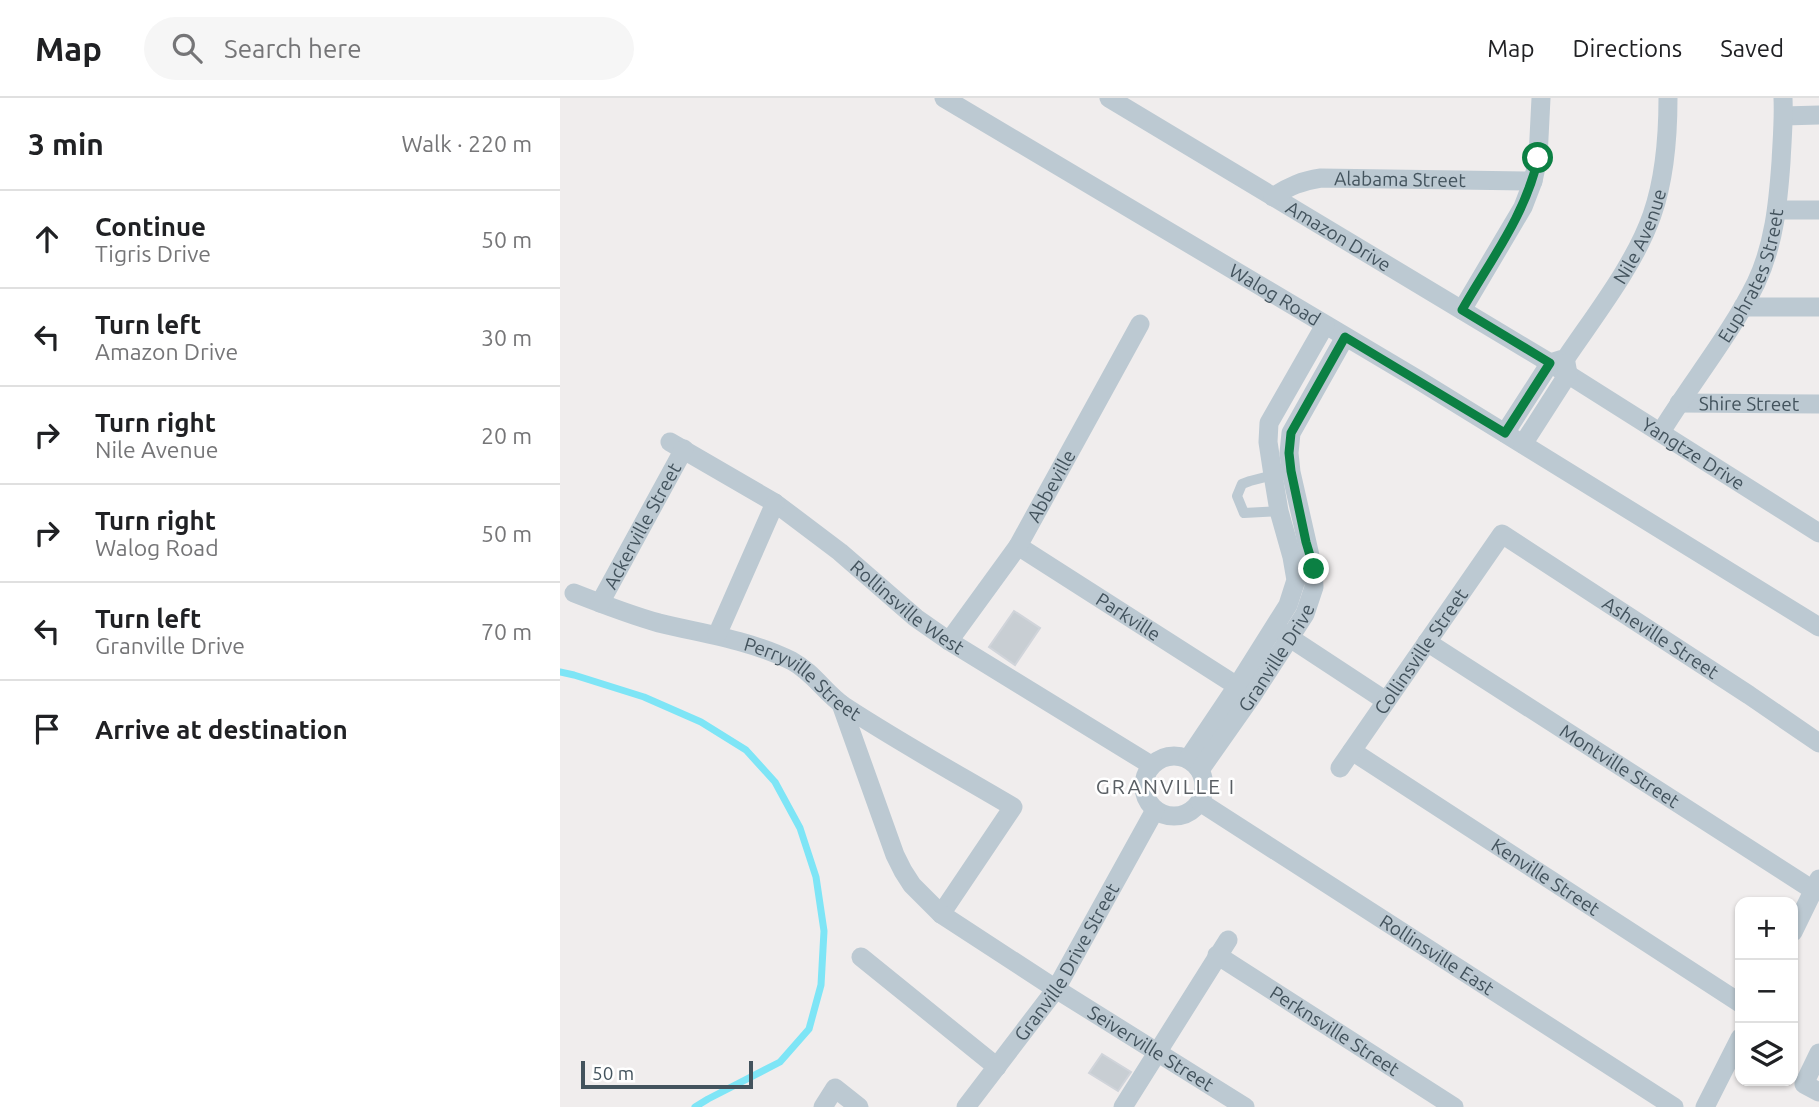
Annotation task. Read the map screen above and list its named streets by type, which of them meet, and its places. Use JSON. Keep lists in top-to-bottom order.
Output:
{
  "streets": {
    "street": [
      "Alabama Street",
      "Nile Avenue",
      "Amazon Drive",
      "Euphrates Street",
      "Walog Road",
      "Shire Street",
      "Yangtze Drive",
      "Abbeville",
      "Ackerville Street",
      "Rollinsville West",
      "Parkville",
      "Asheville Street",
      "Collinsville Street",
      "Granville Drive",
      "Perryville Street",
      "Montville Street",
      "Kenville Street",
      "Rollinsville East",
      "Granville Drive Street",
      "Perknsville Street",
      "Seiverville Street"
    ]
  },
  "crossings": [
    ["Alabama Street", "Amazon Drive"],
    ["Nile Avenue", "Amazon Drive"],
    ["Nile Avenue", "Walog Road"],
    ["Nile Avenue", "Yangtze Drive"],
    ["Amazon Drive", "Yangtze Drive"],
    ["Euphrates Street", "Shire Street"],
    ["Euphrates Street", "Yangtze Drive"],
    ["Walog Road", "Granville Drive"],
    ["Abbeville", "Rollinsville West"],
    ["Abbeville", "Parkville"],
    ["Ackerville Street", "Rollinsville West"],
    ["Ackerville Street", "Perryville Street"],
    ["Rollinsville West", "Granville Drive"],
    ["Rollinsville West", "Rollinsville East"],
    ["Rollinsville West", "Granville Drive Street"],
    ["Parkville", "Granville Drive"],
    ["Asheville Street", "Collinsville Street"],
    ["Collinsville Street", "Montville Street"],
    ["Collinsville Street", "Kenville Street"],
    ["Granville Drive", "Rollinsville East"],
    ["Granville Drive", "Granville Drive Street"],
    ["Perryville Street", "Seiverville Street"],
    ["Rollinsville East", "Granville Drive Street"],
    ["Granville Drive Street", "Seiverville Street"],
    ["Perknsville Street", "Seiverville Street"]
  ],
  "districts": ["GRANVILLE I"],
  "scale_bar": "50 m",
  "page": {
    "header": "Map",
    "search": "Search here",
    "nav": ["Map", "Directions", "Saved"],
    "heading": ["3 min", "Walk · 220 m"],
    "list": [
      ["Continue", "Tigris Drive", "50 m"],
      ["Turn left", "Amazon Drive", "30 m"],
      ["Turn right", "Nile Avenue", "20 m"],
      ["Turn right", "Walog Road", "50 m"],
      ["Turn left", "Granville Drive", "70 m"],
      "Arrive at destination"
    ],
    "map_buttons": ["+", "−"],
    "scale": "50 m"
  }
}
